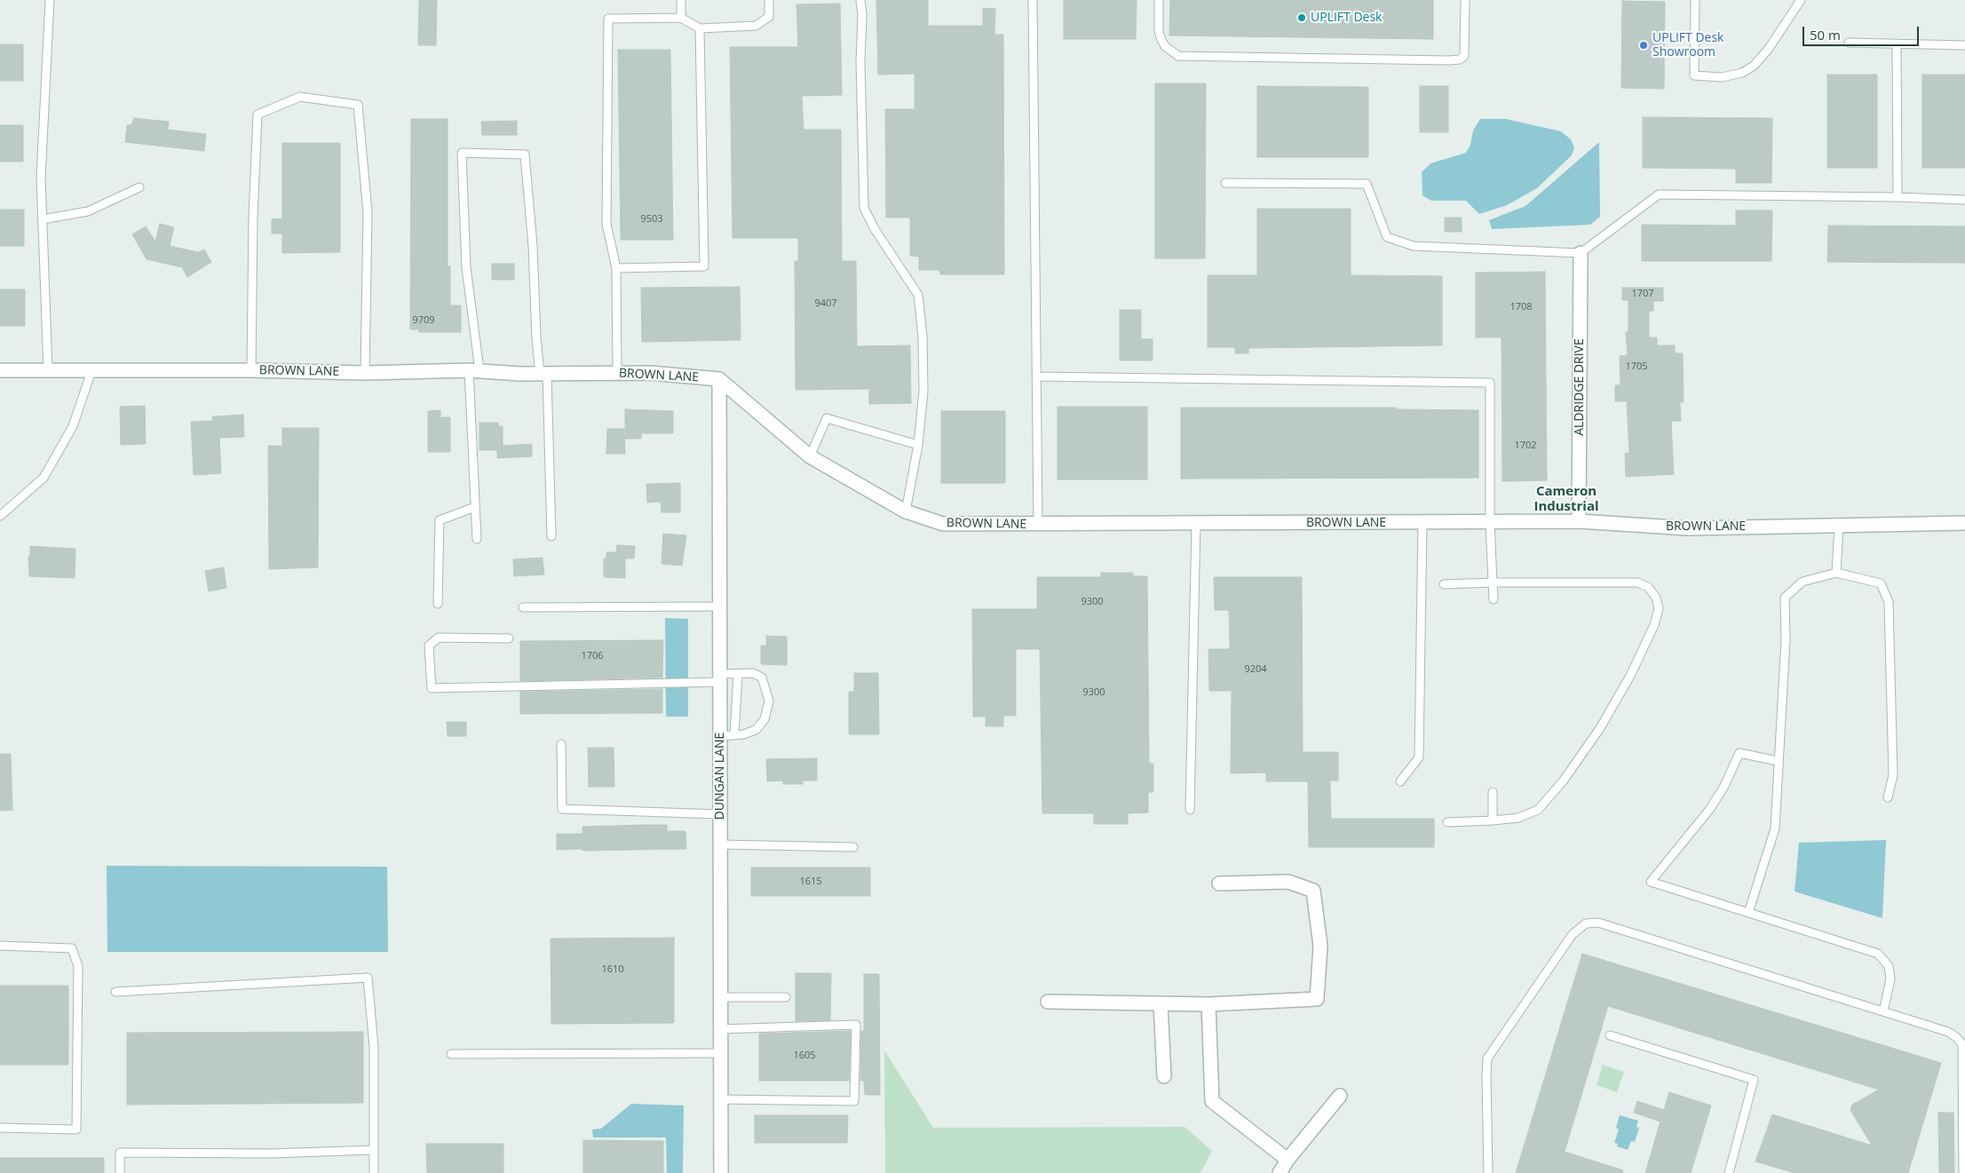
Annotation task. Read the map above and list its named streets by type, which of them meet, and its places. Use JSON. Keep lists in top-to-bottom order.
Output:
{
  "streets": {
    "street": ["BROWN LANE", "ALDRIDGE DRIVE", "DUNGAN LANE"]
  },
  "crossings": [
    ["BROWN LANE", "ALDRIDGE DRIVE"],
    ["BROWN LANE", "DUNGAN LANE"]
  ],
  "districts": ["Cameron Industrial"],
  "places": ["UPLIFT Desk", "UPLIFT Desk Showroom"],
  "house_numbers": [
    "9503",
    "1707",
    "9407",
    "1708",
    "9709",
    "1705",
    "1702",
    "9300",
    "1706",
    "9204",
    "9300",
    "1615",
    "1610",
    "1605"
  ],
  "scale_bar": "50 m"
}
